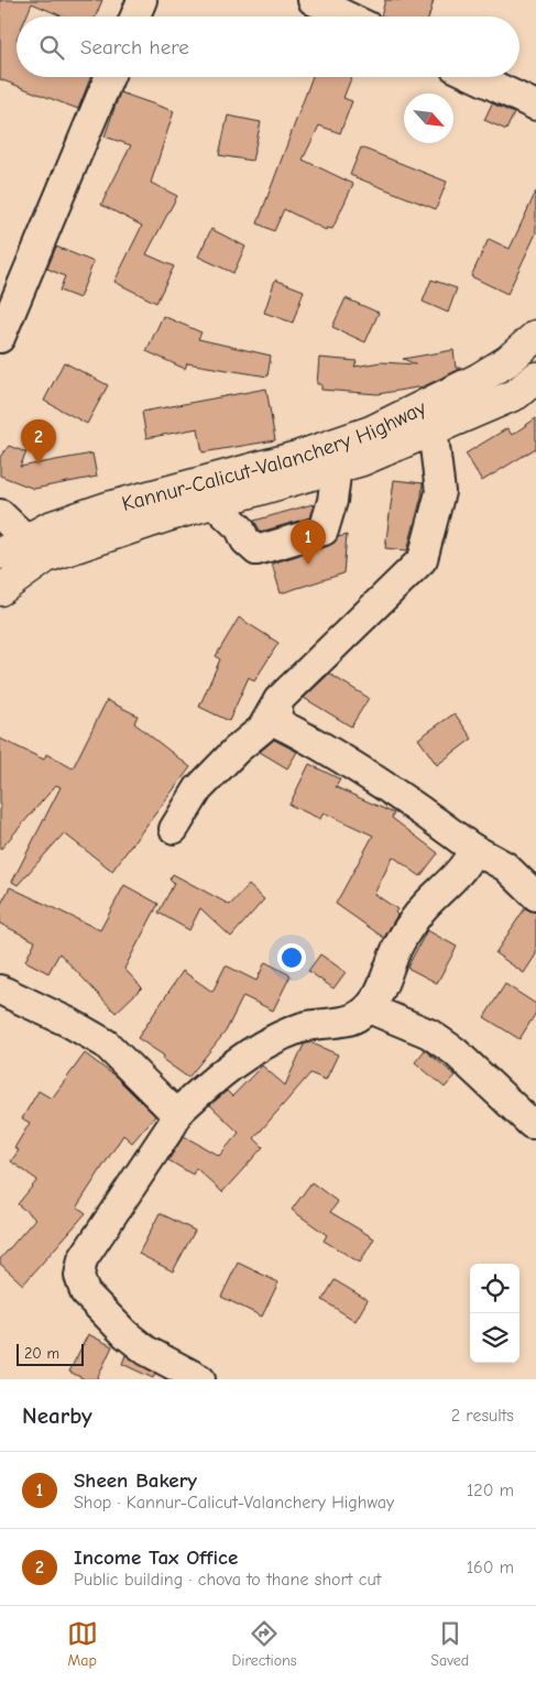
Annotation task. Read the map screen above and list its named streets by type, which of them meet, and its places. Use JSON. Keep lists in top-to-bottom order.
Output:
{
  "streets": {
    "highway": ["Kannur-Calicut-Valanchery Highway"]
  },
  "scale_bar": "20 m",
  "north": "bottom right",
  "page": {
    "search": "Search here",
    "pins": ["2", "1"],
    "scale": "20 m",
    "heading": ["Nearby", "2 results"],
    "list": [
      {
        "mark": "1",
        "name": "Sheen Bakery",
        "note": "Shop · Kannur-Calicut-Valanchery Highway",
        "value": "120 m"
      },
      {
        "mark": "2",
        "name": "Income Tax Office",
        "note": "Public building · chova to thane short cut",
        "value": "160 m"
      }
    ],
    "nav": ["Map", "Directions", "Saved"]
  }
}
